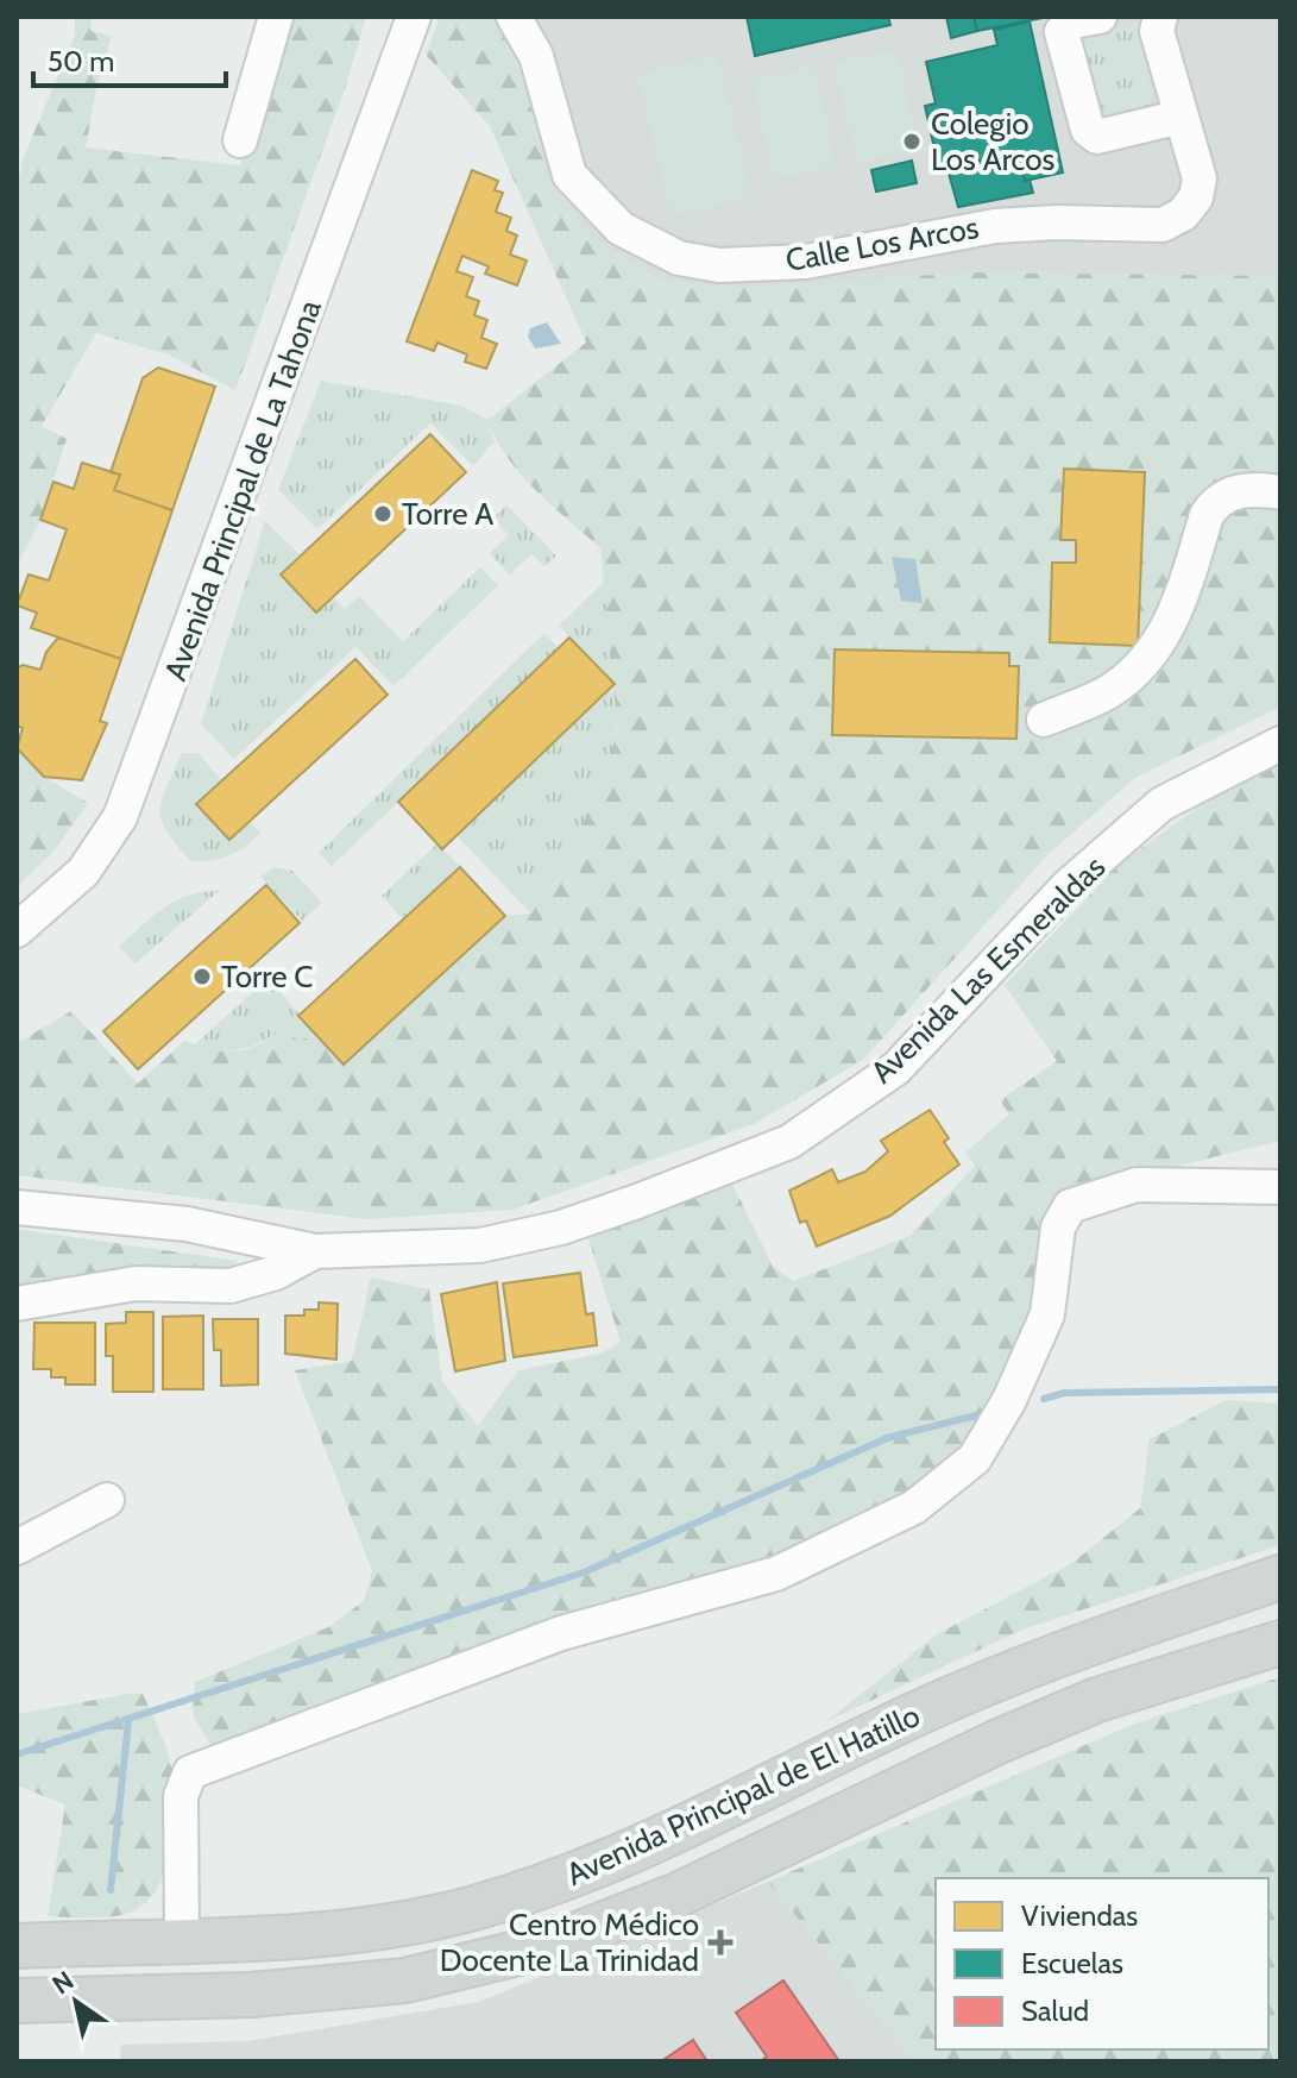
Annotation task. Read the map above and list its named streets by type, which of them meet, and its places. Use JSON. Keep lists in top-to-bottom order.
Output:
{
  "streets": {
    "main road": ["Avenida Principal de El Hatillo"],
    "street": ["Calle Los Arcos", "Avenida Principal de La Tahona", "Avenida Las Esmeraldas"]
  },
  "places": {
    "other": ["Colegio Los Arcos", "Torre A", "Torre C"],
    "health": ["Centro Médico Docente La Trinidad"]
  },
  "legend": ["Viviendas", "Escuelas", "Salud"],
  "scale_bar": "50 m",
  "north": "top left"
}
